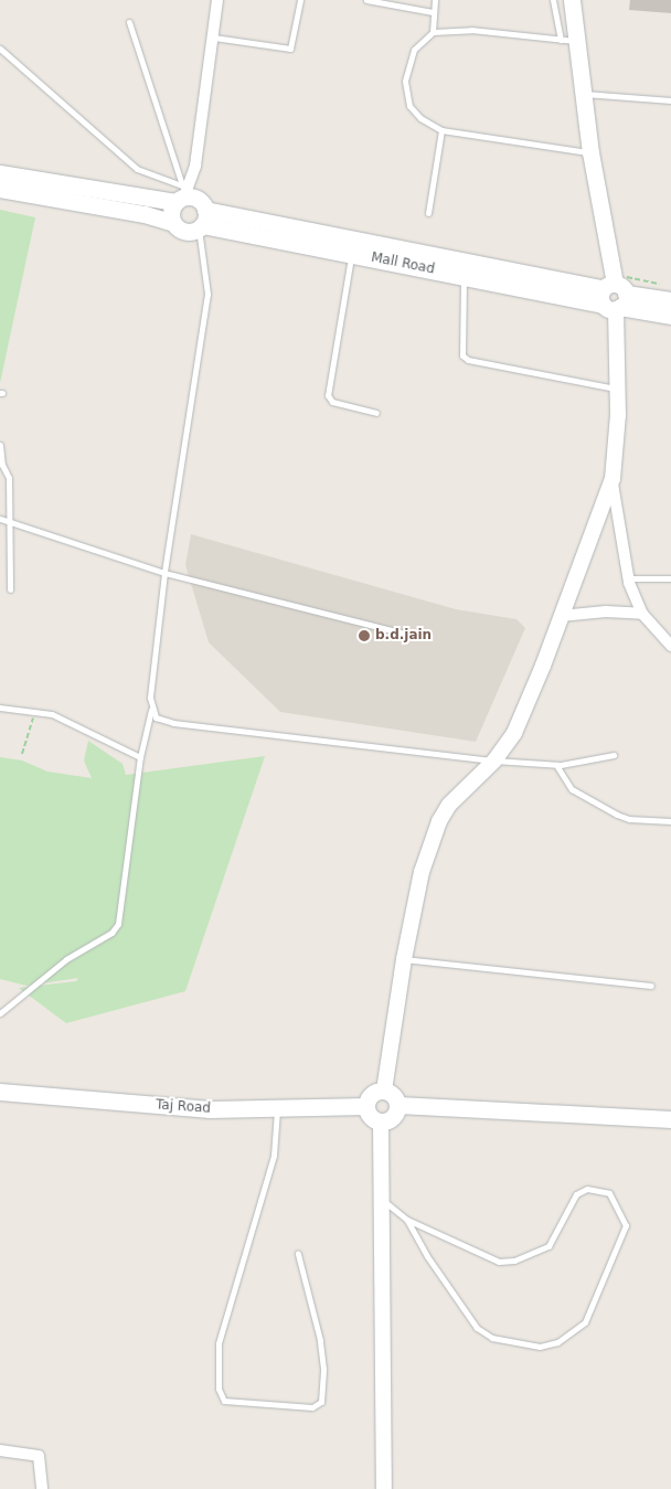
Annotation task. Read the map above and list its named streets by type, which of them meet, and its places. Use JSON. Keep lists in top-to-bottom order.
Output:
{
  "streets": {
    "main road": ["Mall Road", "Taj Road"]
  },
  "places": ["b.d.jain"]
}
